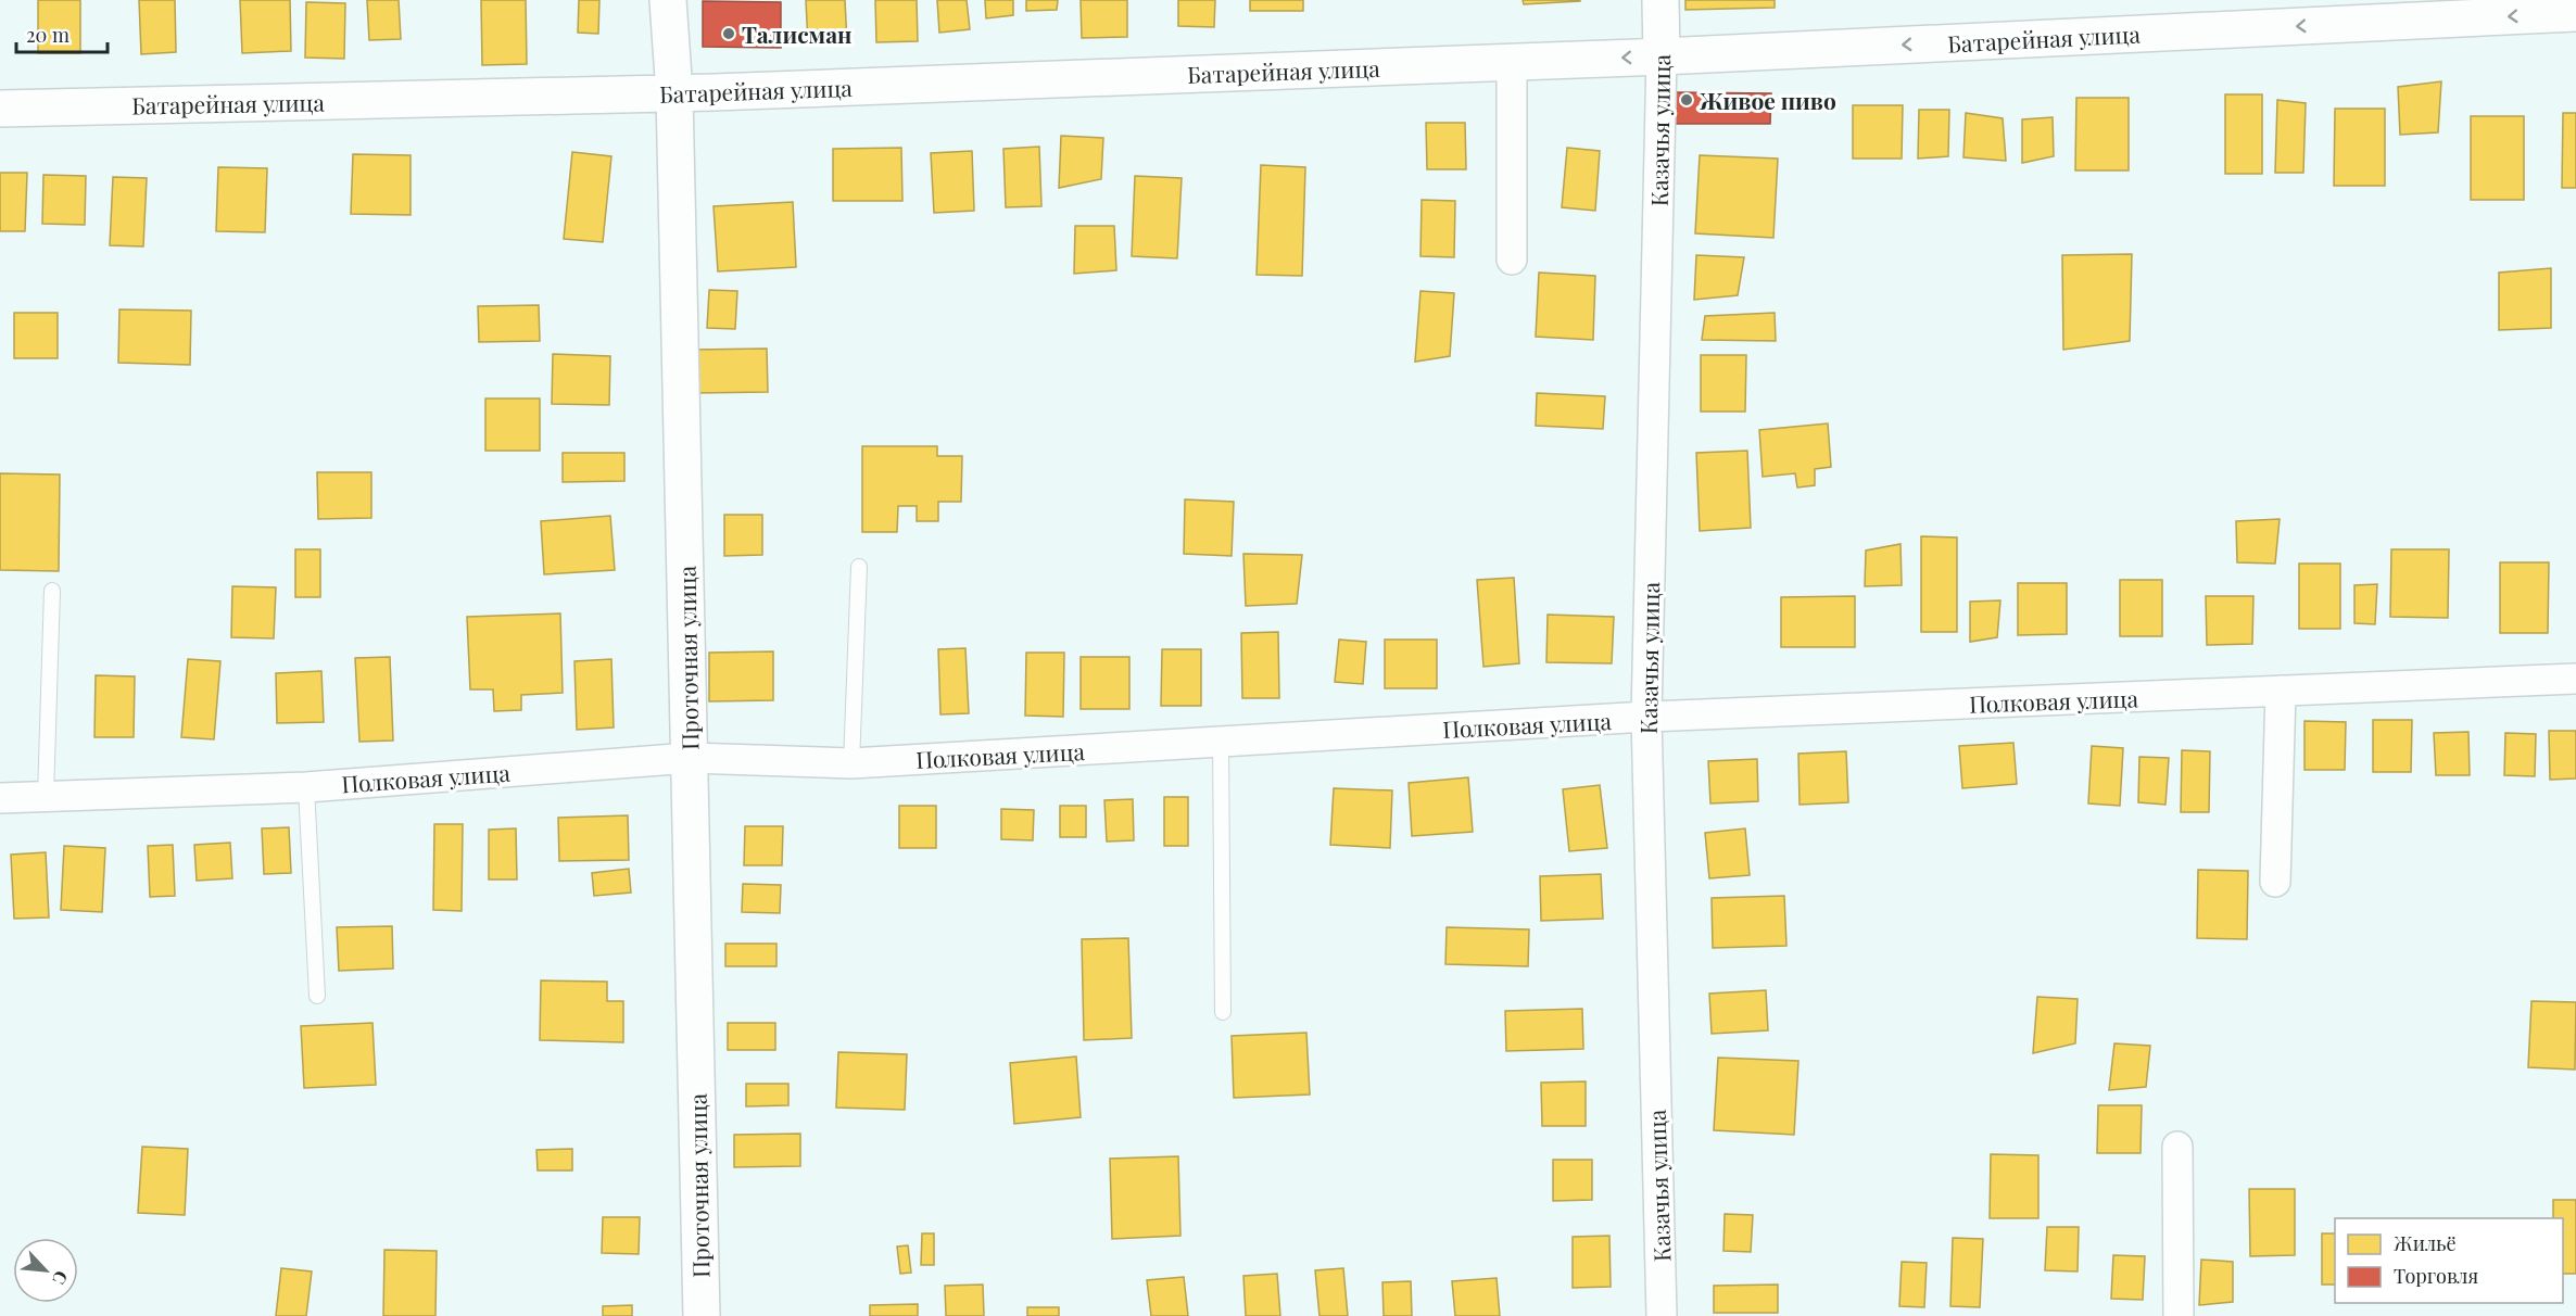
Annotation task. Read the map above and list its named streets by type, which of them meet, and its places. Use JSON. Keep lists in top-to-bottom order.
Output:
{
  "streets": {
    "street": [
      "Батарейная улица",
      "Казачья улица",
      "Проточная улица",
      "Полковая улица"
    ]
  },
  "crossings": [
    ["Батарейная улица", "Казачья улица"],
    ["Батарейная улица", "Проточная улица"],
    ["Казачья улица", "Полковая улица"],
    ["Проточная улица", "Полковая улица"]
  ],
  "one_way": ["Батарейная улица"],
  "places": ["Талисман", "Живое пиво"],
  "legend": ["Жильё", "Торговля"],
  "scale_bar": "20 m",
  "north": "bottom right"
}
